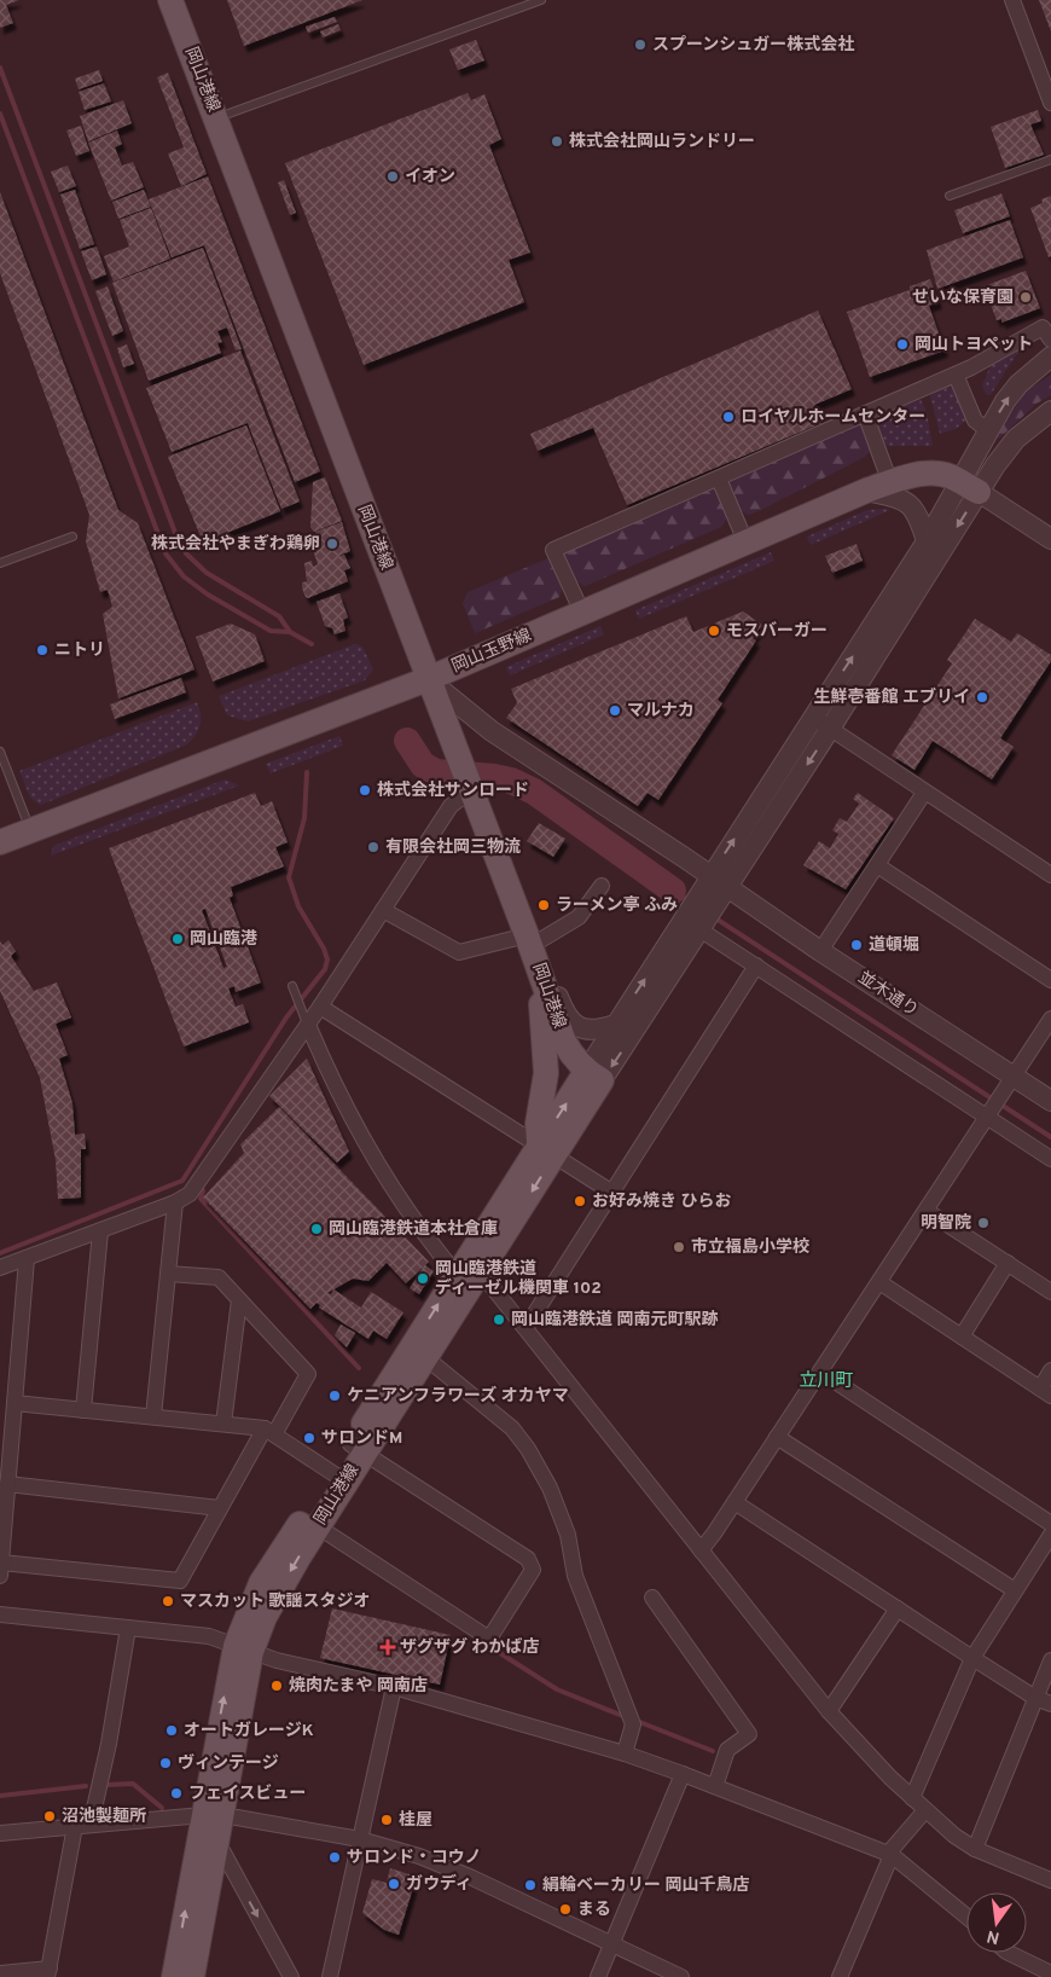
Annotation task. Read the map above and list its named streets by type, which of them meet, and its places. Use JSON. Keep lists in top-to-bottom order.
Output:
{
  "streets": {
    "main road": ["岡山港線", "岡山玉野線"],
    "street": ["並木通り"]
  },
  "crossings": [
    ["岡山港線", "岡山玉野線"],
    ["岡山港線", "並木通り"],
    ["岡山玉野線", "並木通り"]
  ],
  "districts": ["立川町"],
  "places": {
    "other": [
      "スプーンシュガー株式会社",
      "株式会社岡山ランドリー",
      "イオン",
      "せいな保育園",
      "岡山トヨペット",
      "ロイヤルホームセンター",
      "株式会社やまぎわ鶏卵",
      "モスバーガー",
      "ニトリ",
      "生鮮壱番館 エブリイ",
      "マルナカ",
      "株式会社サンロード",
      "有限会社岡三物流",
      "ラーメン亭 ふみ",
      "岡山臨港",
      "道頓堀",
      "お好み焼き ひらお",
      "明智院",
      "岡山臨港鉄道本社倉庫",
      "市立福島小学校",
      "岡山臨港鉄道 ディーゼル機関車 102",
      "岡山臨港鉄道 岡南元町駅跡",
      "ケニアンフラワーズ オカヤマ",
      "サロンドM",
      "マスカット 歌謡スタジオ",
      "焼肉たまや 岡南店",
      "オートガレージK",
      "ヴィンテージ",
      "フェイスビュー",
      "沼池製麺所",
      "桂屋",
      "サロンド・コウノ",
      "ガウディ",
      "絹輪ベーカリー 岡山千鳥店",
      "まる"
    ],
    "health": ["ザグザグ わかば店"]
  },
  "north": "bottom"
}
